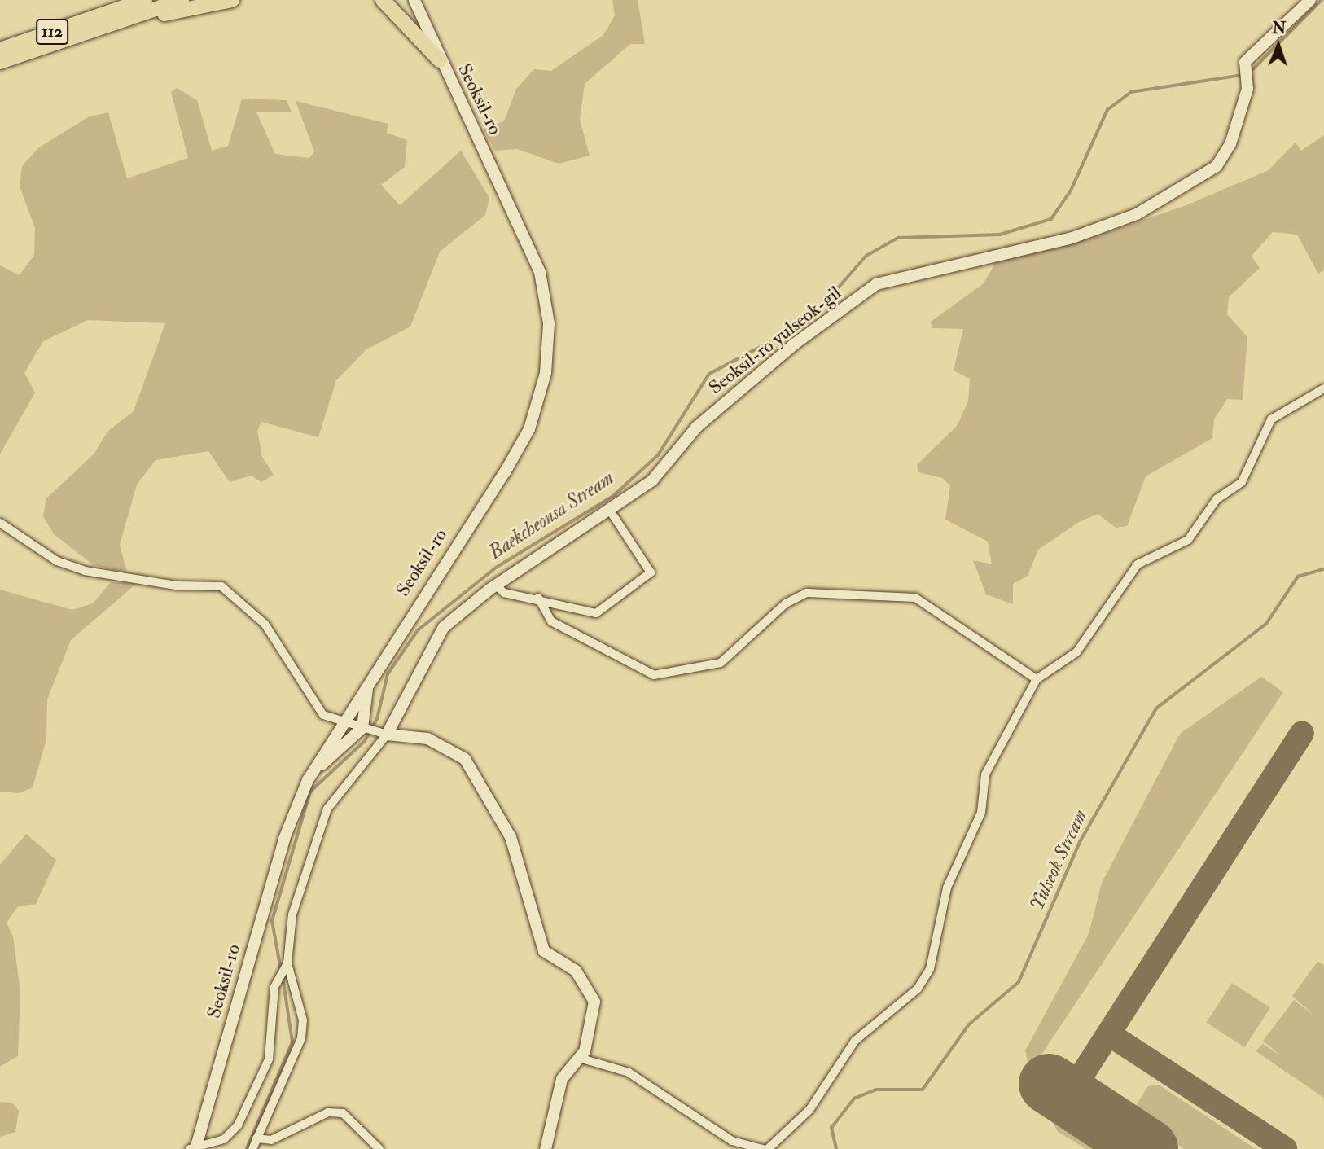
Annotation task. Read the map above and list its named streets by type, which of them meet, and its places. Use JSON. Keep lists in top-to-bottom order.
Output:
{
  "streets": {
    "highway": ["112"],
    "street": ["Seoksil-ro", "Seoksil-ro yulseok-gil"]
  },
  "water": ["Baekcheonsa Stream", "Yulseok Stream"],
  "north": "top"
}
